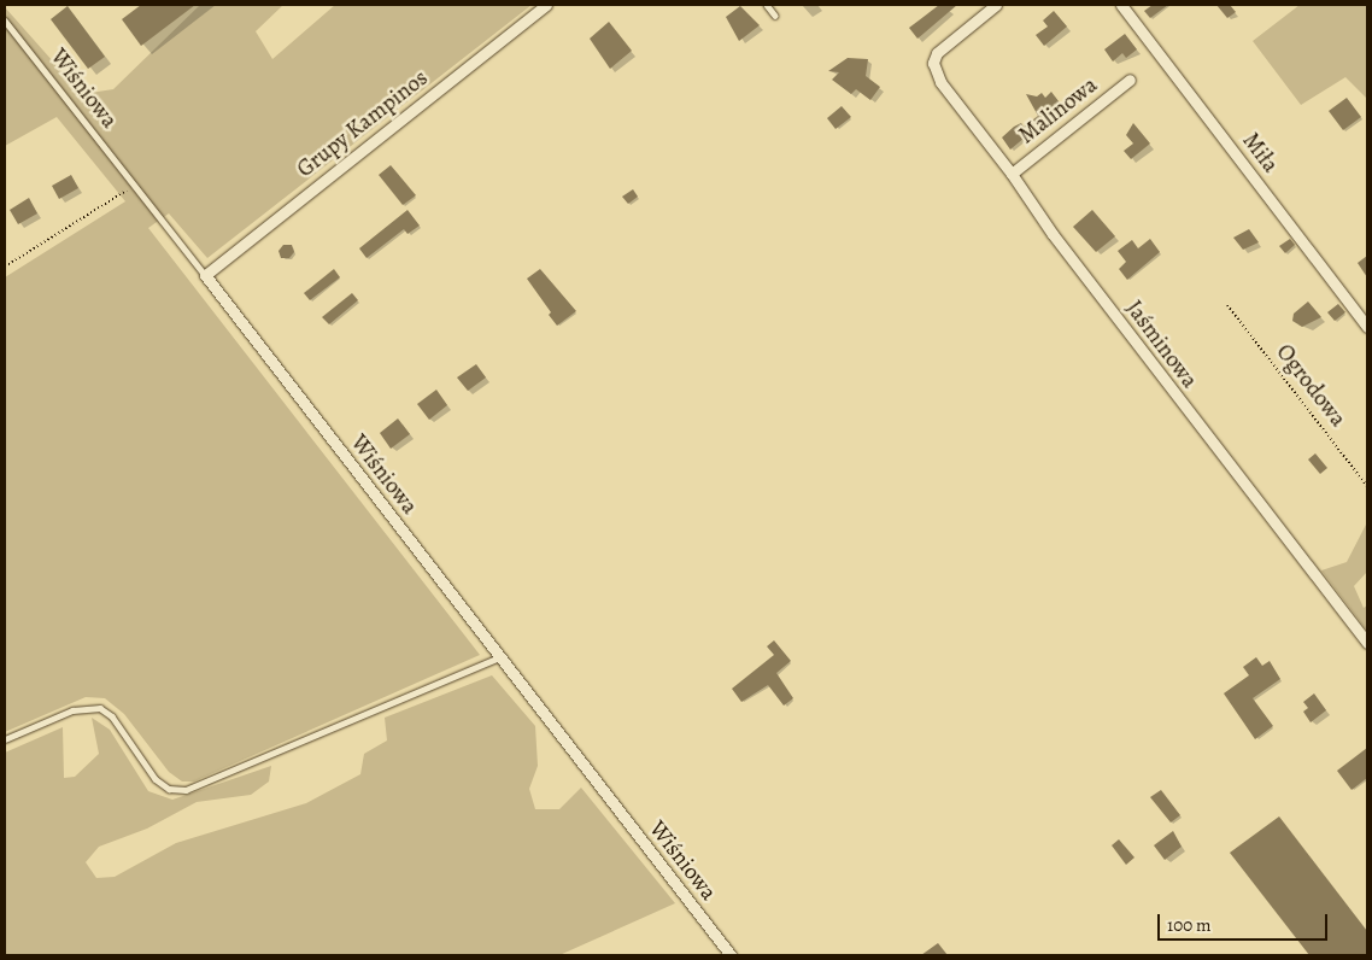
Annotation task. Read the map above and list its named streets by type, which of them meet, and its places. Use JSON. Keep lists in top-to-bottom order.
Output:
{
  "streets": {
    "street": [
      "Wiśniowa",
      "Malinowa",
      "Grupy Kampinos",
      "Miła",
      "Jaśminowa"
    ],
    "path": ["Ogrodowa"]
  },
  "crossings": [
    ["Wiśniowa", "Grupy Kampinos"],
    ["Malinowa", "Jaśminowa"]
  ],
  "scale_bar": "100 m"
}
